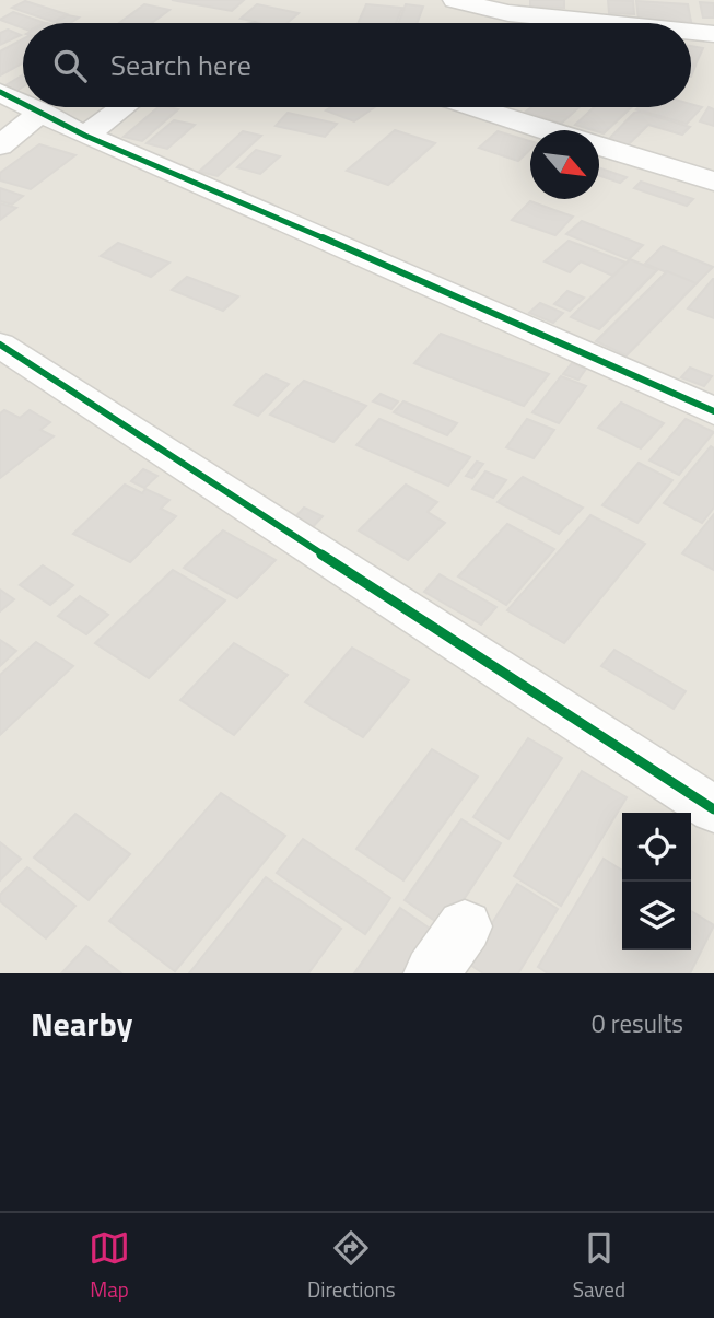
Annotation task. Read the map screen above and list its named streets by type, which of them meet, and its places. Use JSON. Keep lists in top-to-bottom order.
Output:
{
  "north": "bottom right",
  "page": {
    "search": "Search here",
    "heading": ["Nearby", "0 results"],
    "nav": ["Map", "Directions", "Saved"]
  }
}
